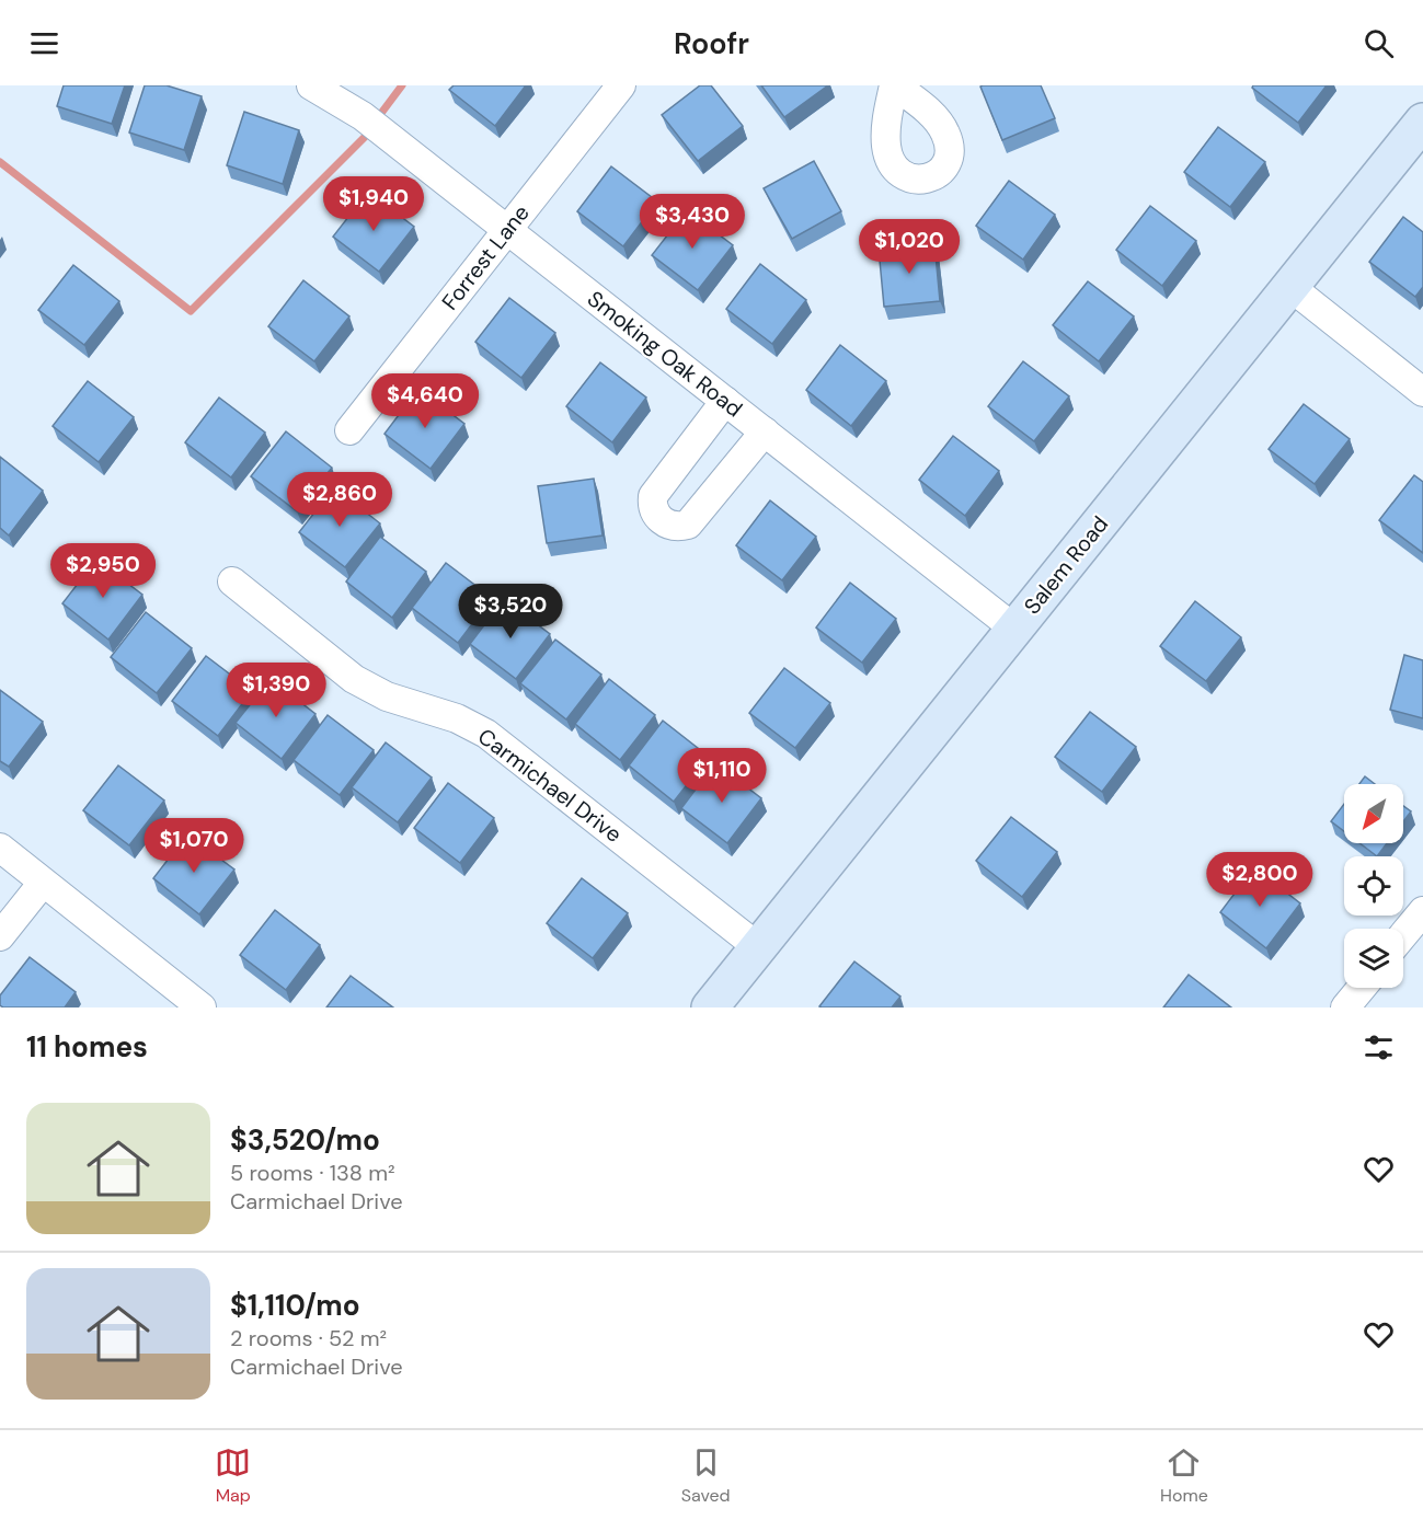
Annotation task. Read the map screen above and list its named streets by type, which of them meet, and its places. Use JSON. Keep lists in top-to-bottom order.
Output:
{
  "streets": {
    "main road": ["Salem Road"],
    "street": ["Forrest Lane", "Smoking Oak Road", "Carmichael Drive"]
  },
  "crossings": [
    ["Forrest Lane", "Smoking Oak Road"],
    ["Smoking Oak Road", "Salem Road"],
    ["Salem Road", "Carmichael Drive"]
  ],
  "north": "bottom left",
  "page": {
    "header": "Roofr",
    "price": [
      "$1,940",
      "$3,430",
      "$1,020",
      "$4,640",
      "$2,860",
      "$2,950",
      "$3,520",
      "$1,390",
      "$1,110",
      "$1,070",
      "$2,800"
    ],
    "heading": "11 homes",
    "list": [
      {
        "name": "$3,520/mo",
        "note": "5 rooms · 138 m² · Carmichael Drive"
      },
      {
        "name": "$1,110/mo",
        "note": "2 rooms · 52 m² · Carmichael Drive"
      }
    ],
    "tabs": ["Map", "Saved", "Home"]
  }
}
